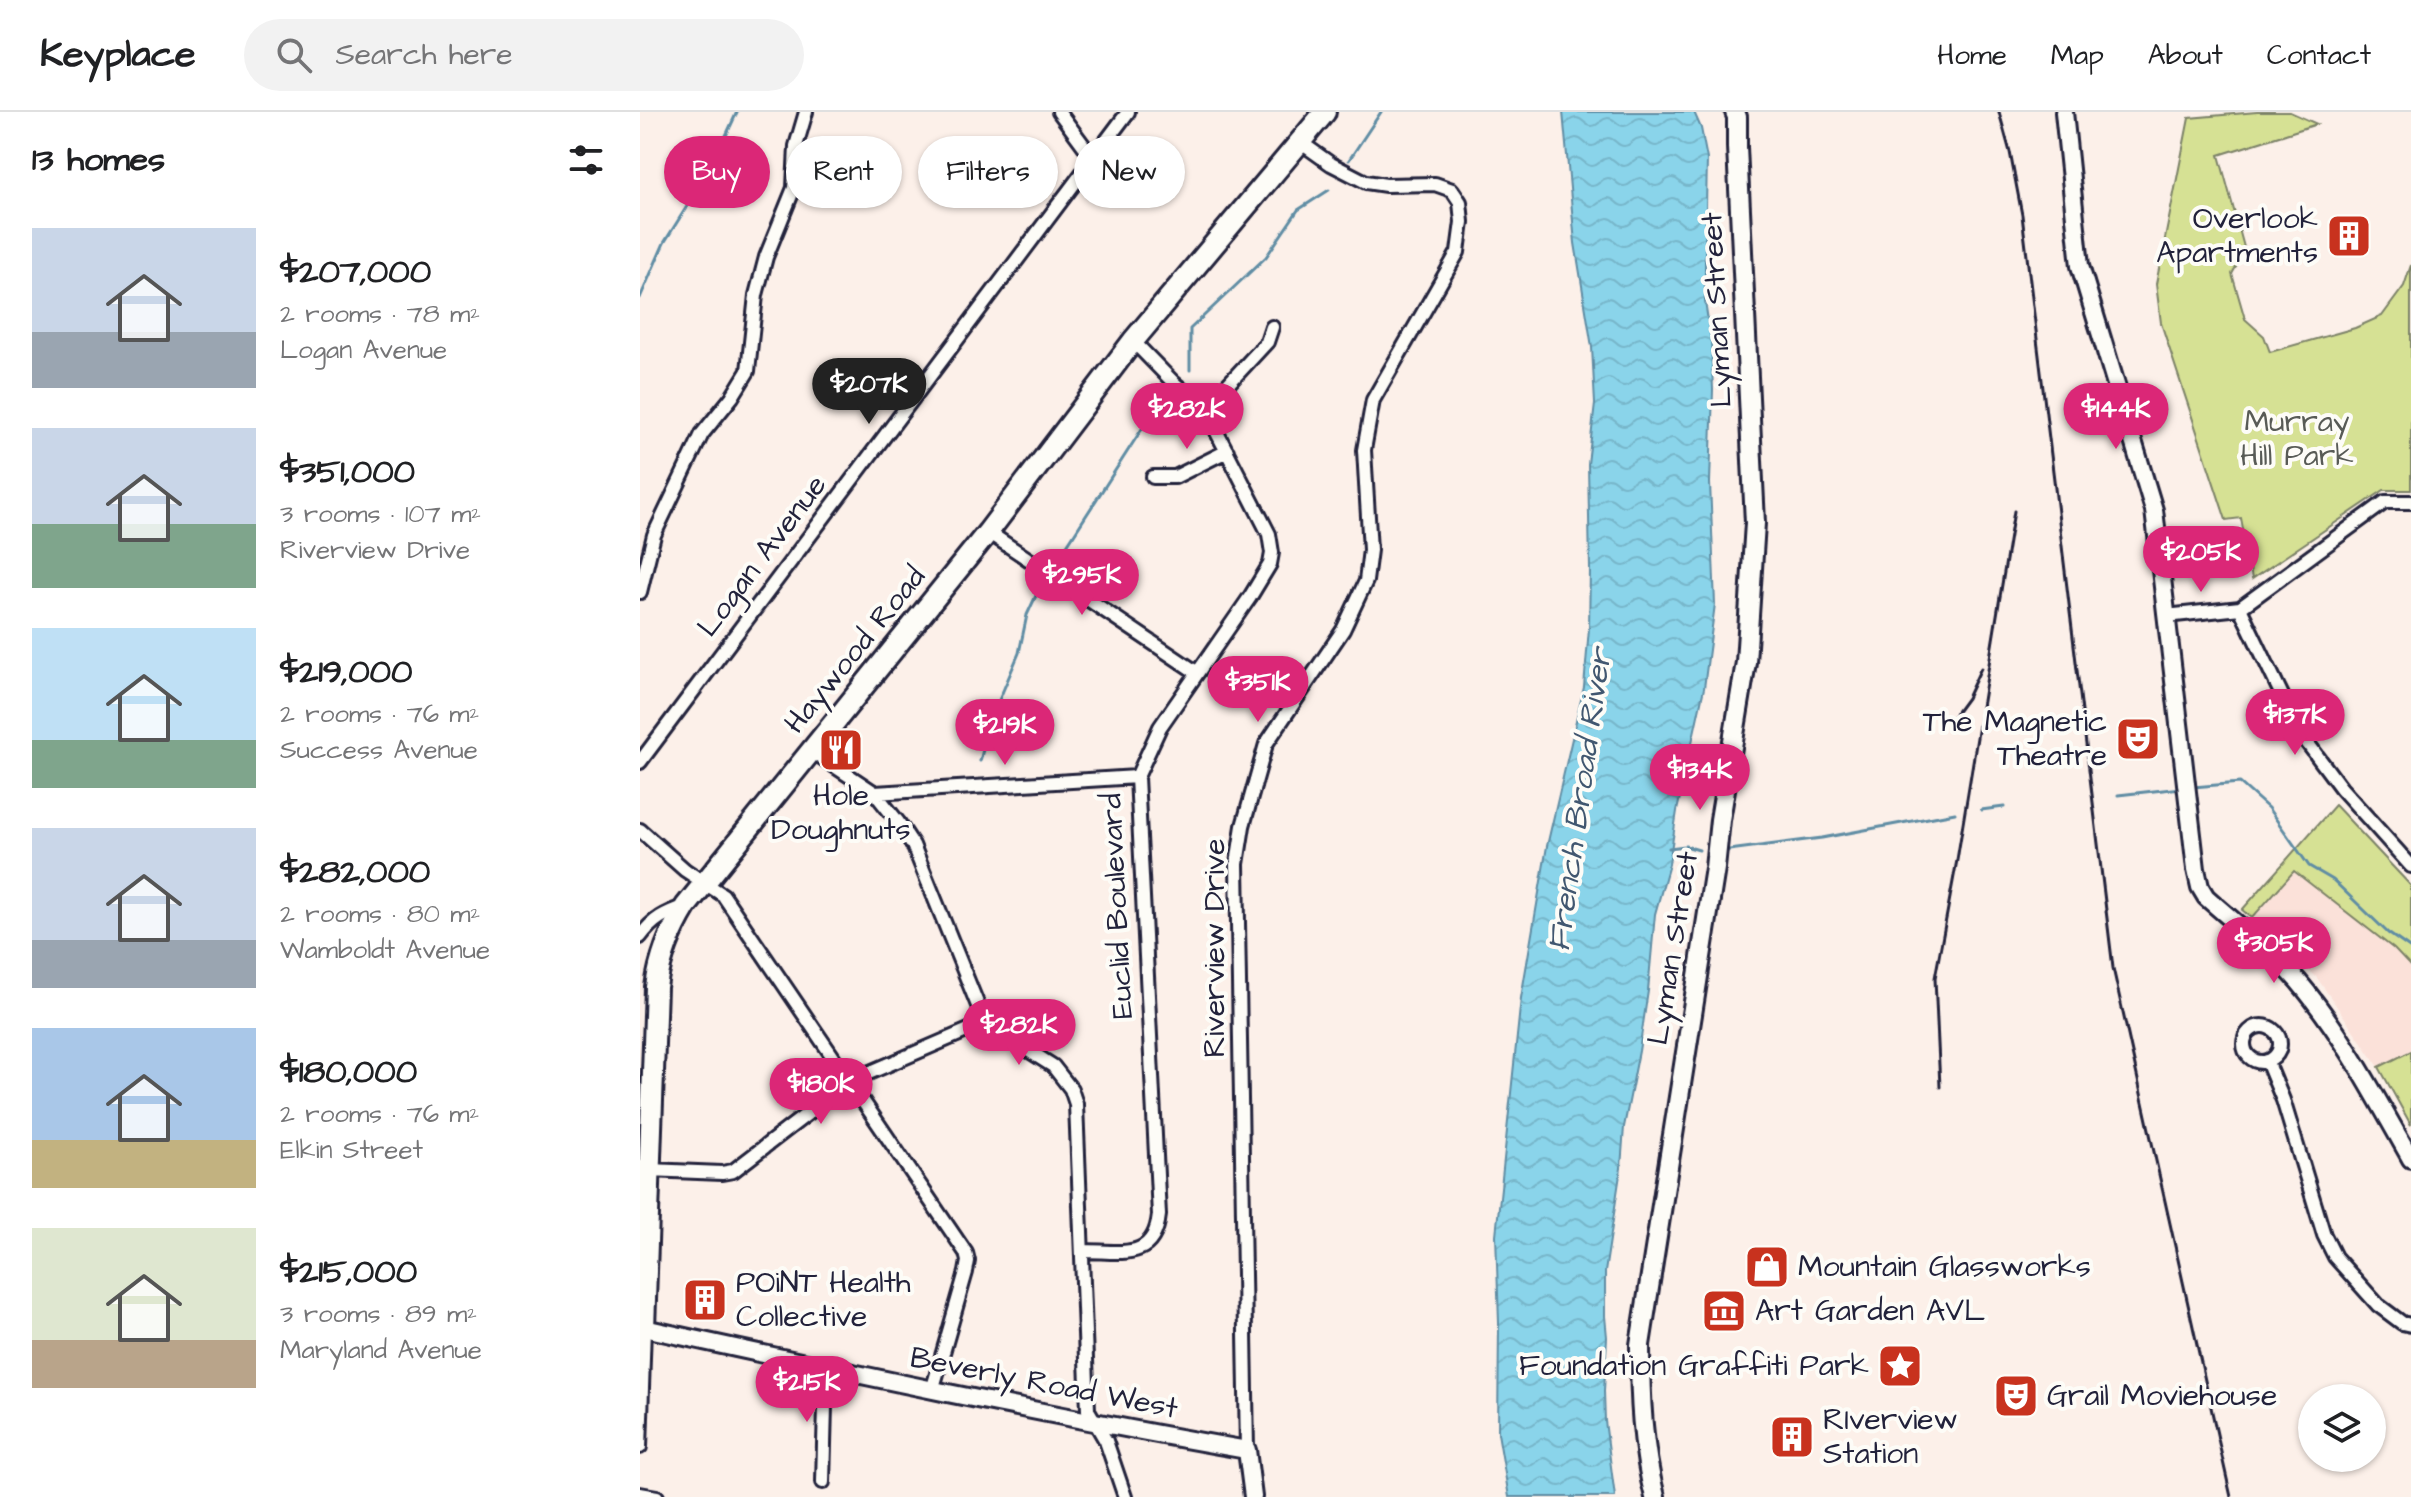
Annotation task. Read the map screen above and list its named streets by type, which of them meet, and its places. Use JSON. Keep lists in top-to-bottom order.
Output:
{
  "streets": {
    "main road": ["Lyman Street", "Haywood Road"],
    "street": [
      "Logan Avenue",
      "Euclid Boulevard",
      "Riverview Drive",
      "Beverly Road West"
    ]
  },
  "crossings": [
    ["Haywood Road", "Euclid Boulevard"],
    ["Haywood Road", "Riverview Drive"],
    ["Haywood Road", "Beverly Road West"],
    ["Riverview Drive", "Beverly Road West"]
  ],
  "water": ["French Broad River"],
  "parks": ["Murray Hill Park"],
  "places": {
    "building": ["Overlook Apartments", "POiNT Health Collective", "RIverview Station"],
    "theatre": ["The Magnetic Theatre", "Grail Moviehouse"],
    "restaurant": ["Hole Doughnuts"],
    "shop": ["Mountain Glassworks"],
    "museum": ["Art Garden AVL"],
    "place": ["Foundation Graffiti Park"]
  },
  "page": {
    "header": "Keyplace",
    "search": "Search here",
    "nav": [
      "Home",
      "Map",
      "About",
      "Contact"
    ],
    "heading": "13 homes",
    "chip": [
      "Buy",
      "Rent",
      "Filters",
      "New"
    ],
    "list": [
      {
        "name": "$207,000",
        "note": "2 rooms · 78 m² · Logan Avenue"
      },
      {
        "name": "$351,000",
        "note": "3 rooms · 107 m² · Riverview Drive"
      },
      {
        "name": "$219,000",
        "note": "2 rooms · 76 m² · Success Avenue"
      },
      {
        "name": "$282,000",
        "note": "2 rooms · 80 m² · Wamboldt Avenue"
      },
      {
        "name": "$180,000",
        "note": "2 rooms · 76 m² · Elkin Street"
      },
      {
        "name": "$215,000",
        "note": "3 rooms · 89 m² · Maryland Avenue"
      }
    ],
    "price": [
      "$207K",
      "$282K",
      "$144K",
      "$205K",
      "$295K",
      "$351K",
      "$137K",
      "$219K",
      "$134K",
      "$305K",
      "$282K",
      "$180K",
      "$215K"
    ]
  }
}
